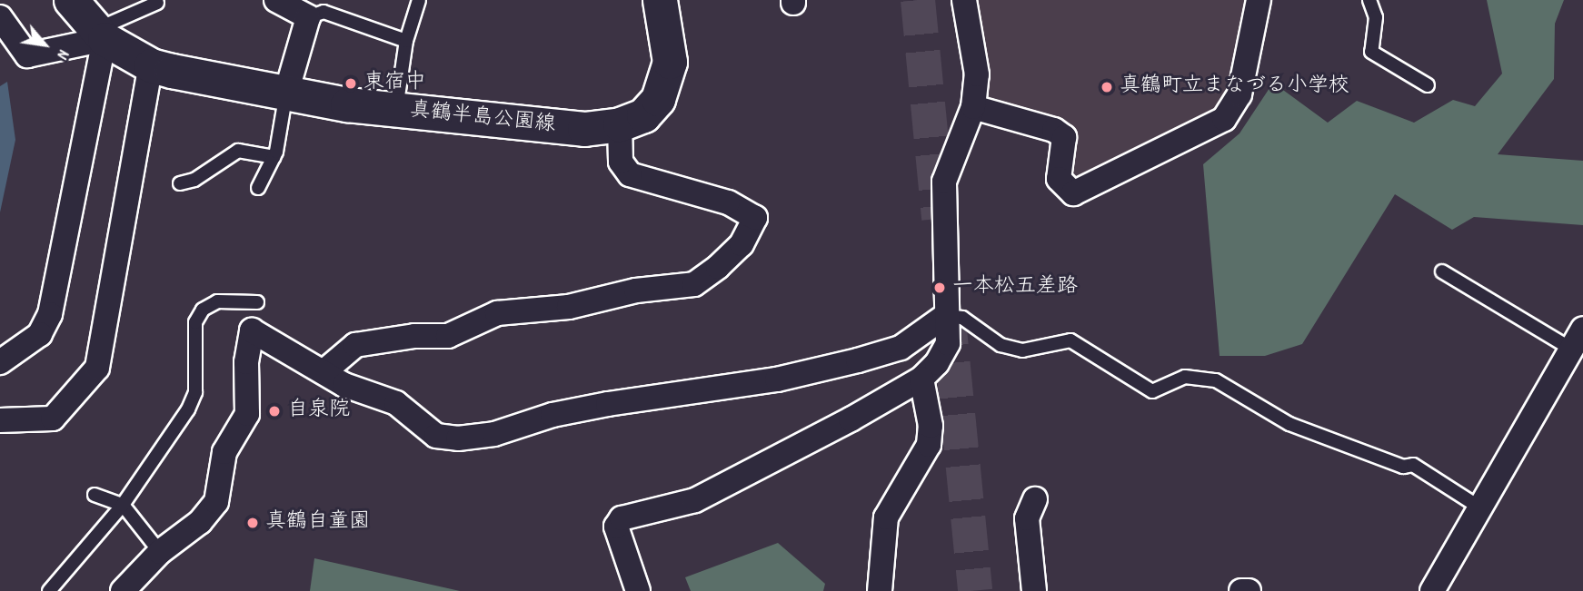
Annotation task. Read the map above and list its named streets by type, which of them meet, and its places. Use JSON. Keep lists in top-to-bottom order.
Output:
{
  "streets": {
    "main road": ["真鶴半島公園線"]
  },
  "places": [
    "東宿中",
    "真鶴町立まなづる小学校",
    "一本松五差路",
    "自泉院",
    "真鶴自童園"
  ],
  "north": "bottom right"
}
